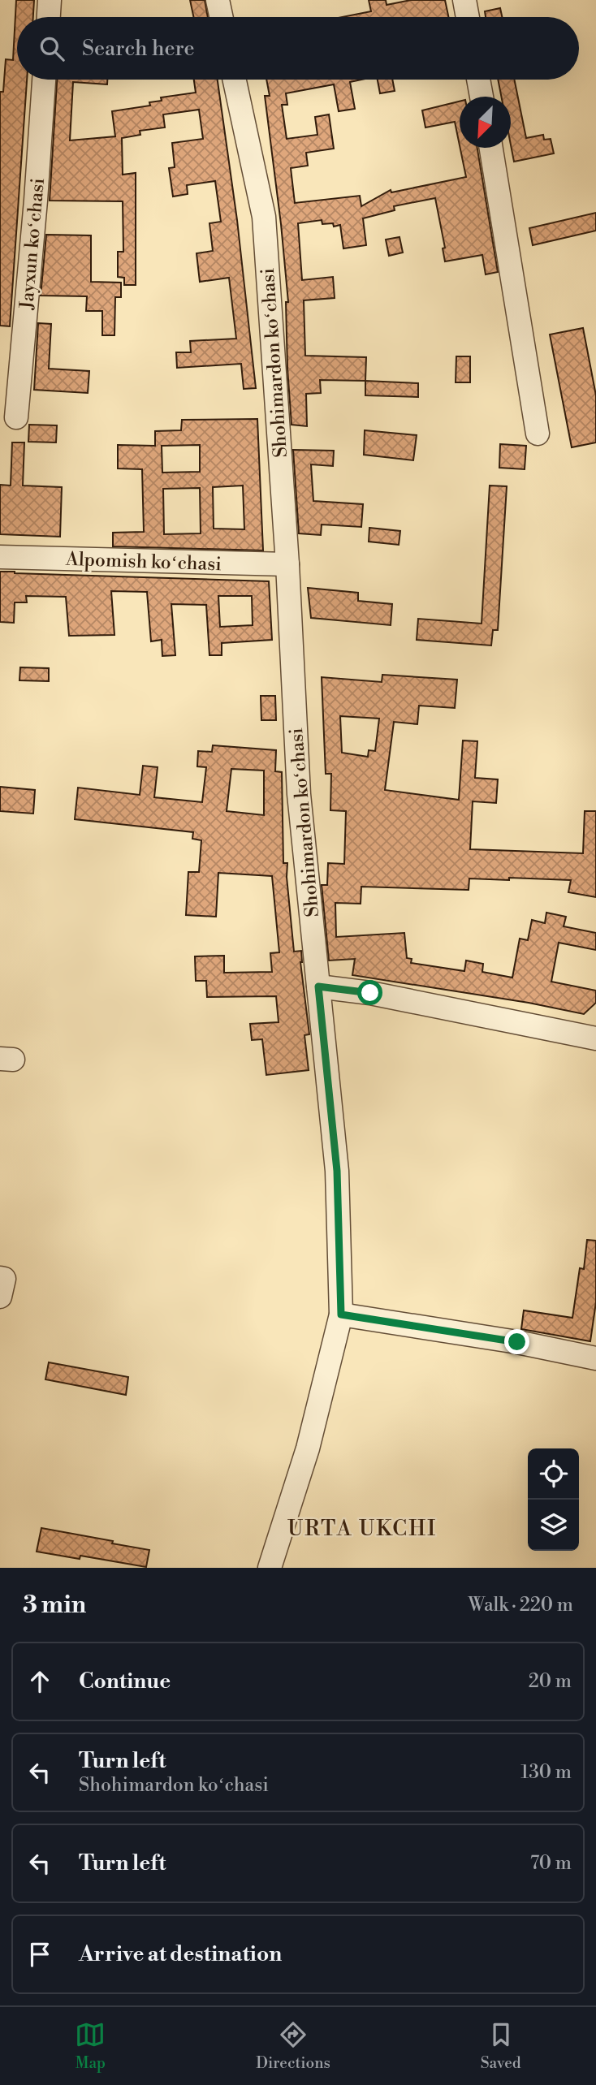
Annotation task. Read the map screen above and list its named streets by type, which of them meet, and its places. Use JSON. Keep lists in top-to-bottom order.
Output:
{
  "streets": {
    "street": ["Jayxun koʻchasi", "Shohimardon koʻchasi", "Alpomish koʻchasi"]
  },
  "crossings": [
    ["Shohimardon koʻchasi", "Alpomish koʻchasi"]
  ],
  "districts": ["URTA UKCHI"],
  "north": "bottom left",
  "page": {
    "search": "Search here",
    "heading": ["3 min", "Walk · 220 m"],
    "list": [
      ["Continue", "20 m"],
      ["Turn left", "Shohimardon koʻchasi", "130 m"],
      ["Turn left", "70 m"],
      "Arrive at destination"
    ],
    "nav": ["Map", "Directions", "Saved"]
  }
}
